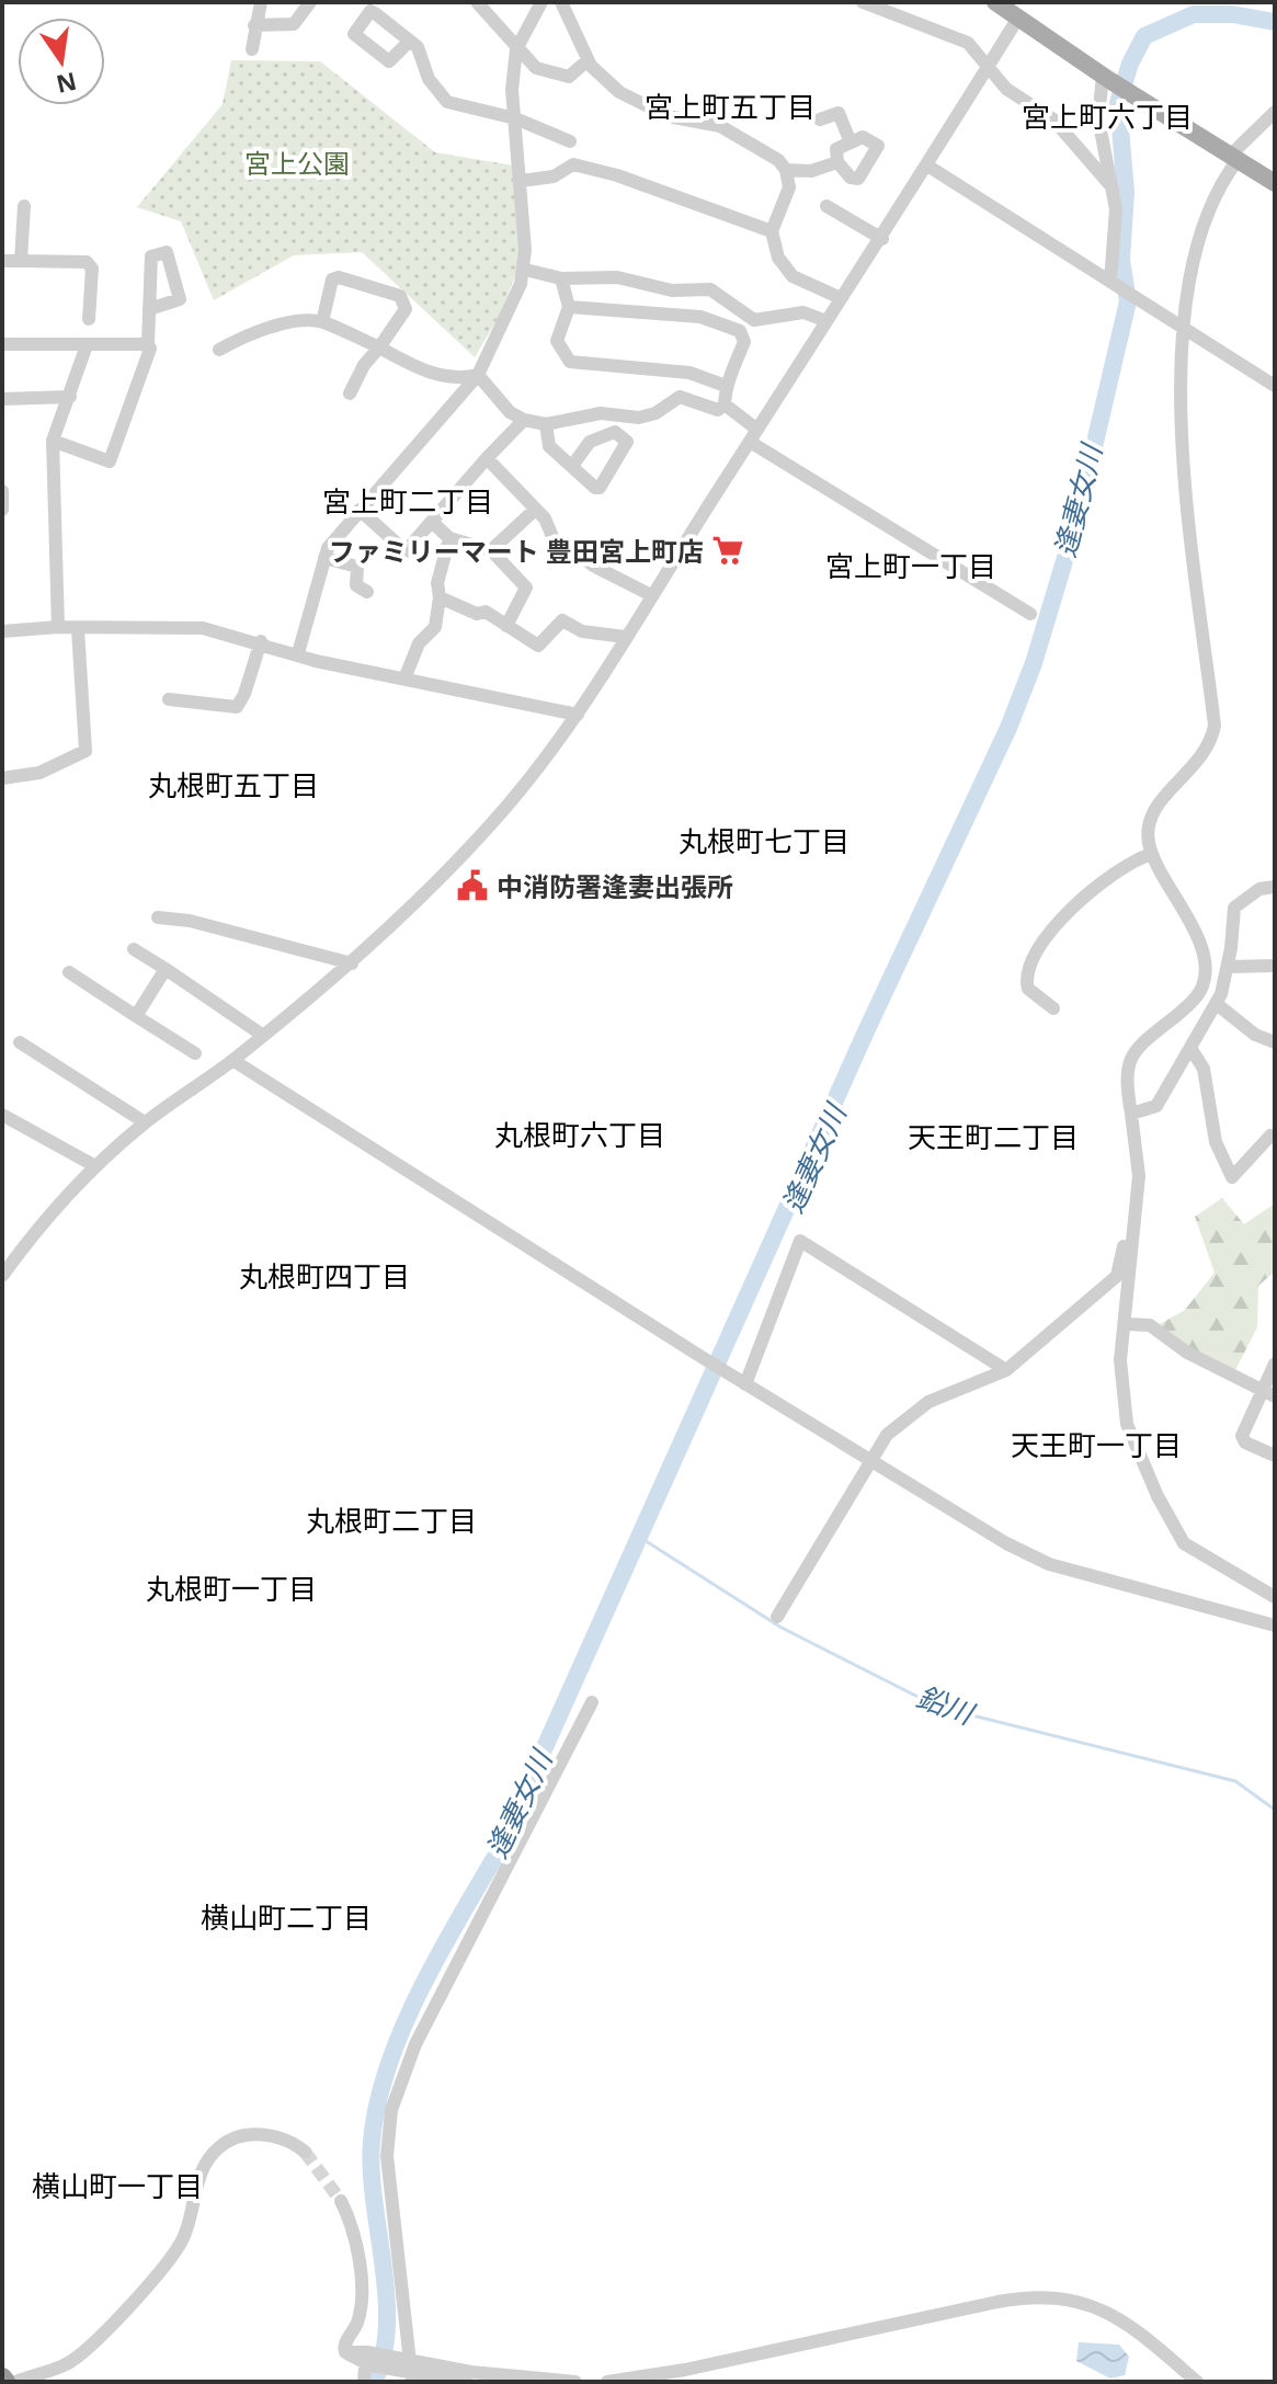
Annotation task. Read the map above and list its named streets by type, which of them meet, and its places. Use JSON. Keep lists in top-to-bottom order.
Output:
{
  "districts": [
    "宮上町五丁目",
    "宮上町六丁目",
    "宮上町二丁目",
    "宮上町一丁目",
    "丸根町五丁目",
    "丸根町七丁目",
    "丸根町六丁目",
    "天王町二丁目",
    "丸根町四丁目",
    "天王町一丁目",
    "丸根町二丁目",
    "丸根町一丁目",
    "横山町二丁目",
    "横山町一丁目"
  ],
  "water": ["逢妻女川", "鉛川"],
  "parks": ["宮上公園"],
  "places": {
    "supermarket": ["ファミリーマート 豊田宮上町店"],
    "public building": ["中消防署逢妻出張所"]
  },
  "north": "bottom"
}
